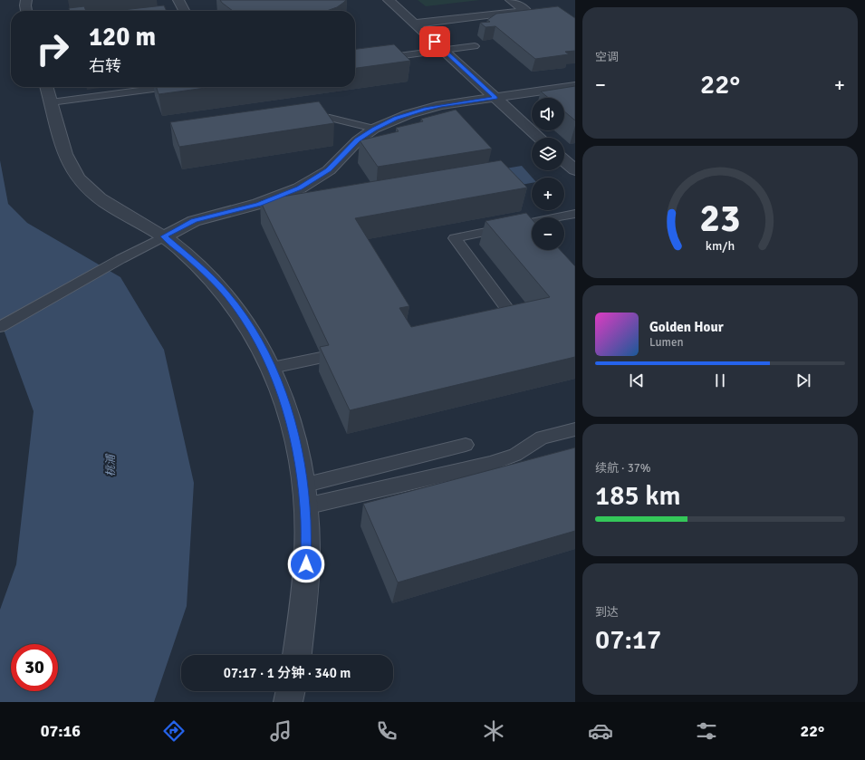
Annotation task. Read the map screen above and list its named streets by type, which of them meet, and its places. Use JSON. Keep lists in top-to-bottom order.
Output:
{
  "water": ["桃浦"],
  "page": {
    "tile": [
      "空调",
      ["续航 · 37%", "185 km"],
      ["到达", "07:17"]
    ],
    "turn": ["120 m", "右转"],
    "heat": ["−", "22°", "+"],
    "map_buttons": ["+", "−"],
    "song": ["Golden Hour", "Lumen"],
    "limit": "30",
    "trip": "07:17 · 1 分钟 · 340 m",
    "tabs": ["07:16", "22°"],
    "gauge": ["23", "km/h"]
  }
}
